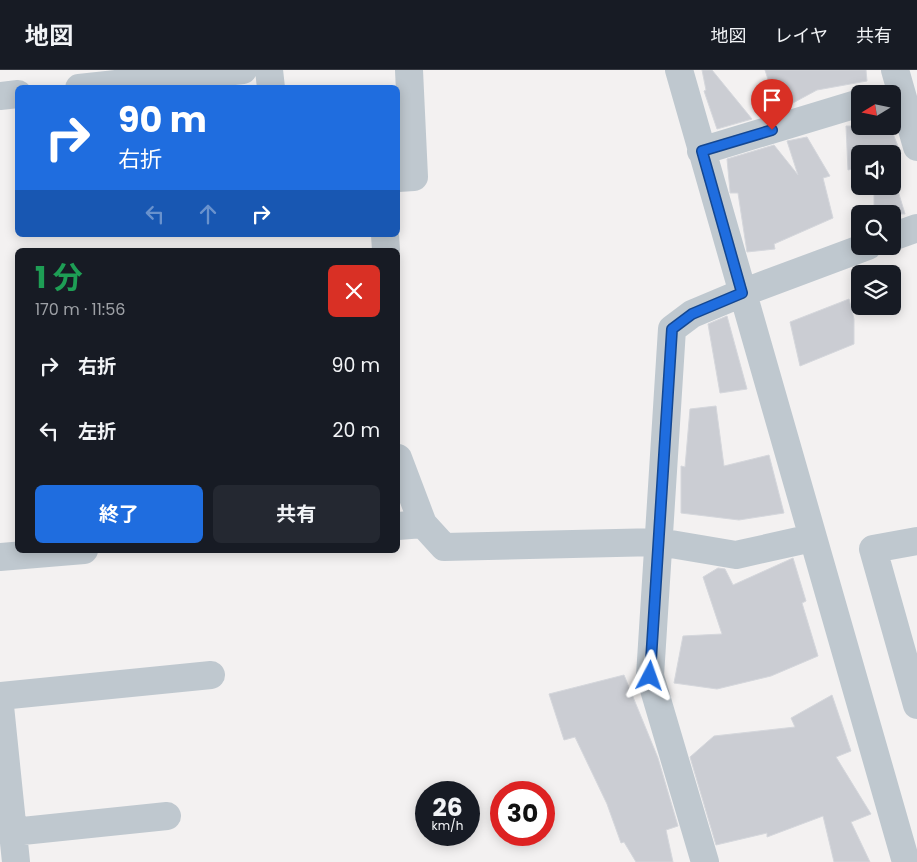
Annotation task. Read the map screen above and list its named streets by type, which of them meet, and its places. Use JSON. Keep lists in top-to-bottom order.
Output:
{
  "north": "left",
  "page": {
    "header": "地図",
    "nav": ["地図", "レイヤ", "共有"],
    "turn": ["90 m", "右折"],
    "heading": ["1 分", "170 m · 11:56"],
    "list": [
      {
        "name": "右折",
        "value": "90 m"
      },
      {
        "name": "左折",
        "value": "20 m"
      }
    ],
    "buttons": ["終了", "共有"],
    "speed": "26 km/h",
    "limit": "30"
  }
}
